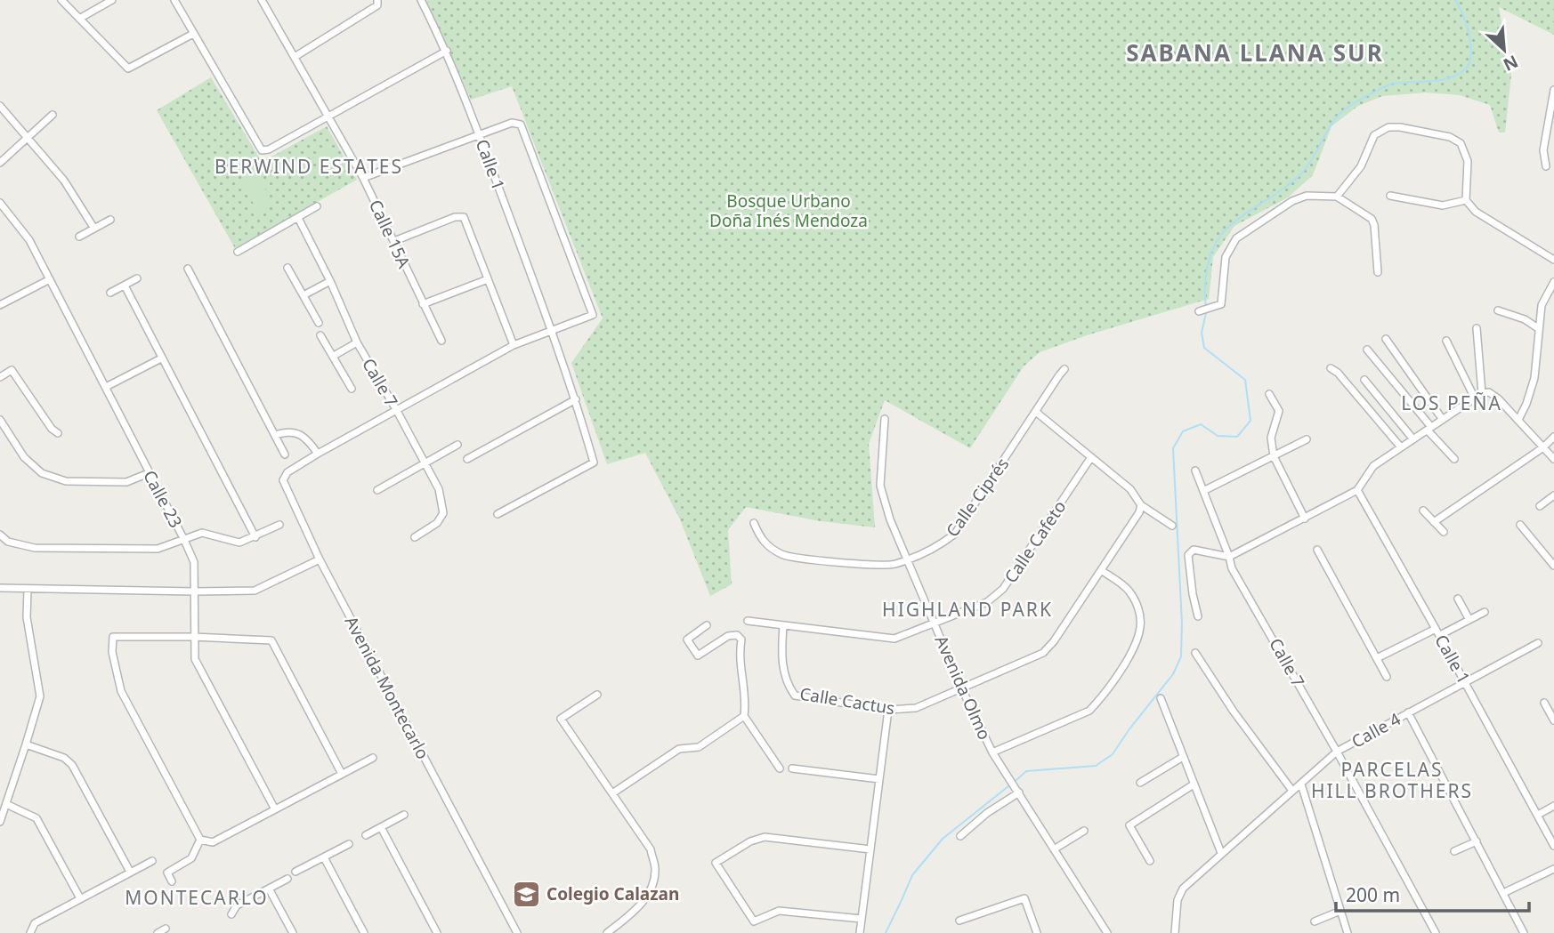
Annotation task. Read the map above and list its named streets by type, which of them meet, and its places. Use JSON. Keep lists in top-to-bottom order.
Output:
{
  "streets": {
    "street": [
      "Calle 1",
      "Calle 15A",
      "Calle 7",
      "Calle Ciprés",
      "Calle 23",
      "Calle Cafeto",
      "Avenida Montecarlo",
      "Avenida Olmo",
      "Calle Cactus",
      "Calle 4"
    ]
  },
  "crossings": [
    ["Calle 1", "Calle 4"],
    ["Calle 7", "Calle 4"],
    ["Calle Ciprés", "Avenida Olmo"],
    ["Calle Cafeto", "Avenida Olmo"],
    ["Calle Cafeto", "Calle Cactus"],
    ["Avenida Olmo", "Calle Cactus"]
  ],
  "districts": [
    "SABANA LLANA SUR",
    "BERWIND ESTATES",
    "LOS PEÑA",
    "HIGHLAND PARK",
    "PARCELAS HILL BROTHERS",
    "MONTECARLO"
  ],
  "parks": ["Bosque Urbano Doña Inés Mendoza"],
  "places": {
    "school or university": ["Colegio Calazan"]
  },
  "scale_bar": "200 m",
  "north": "bottom right"
}
